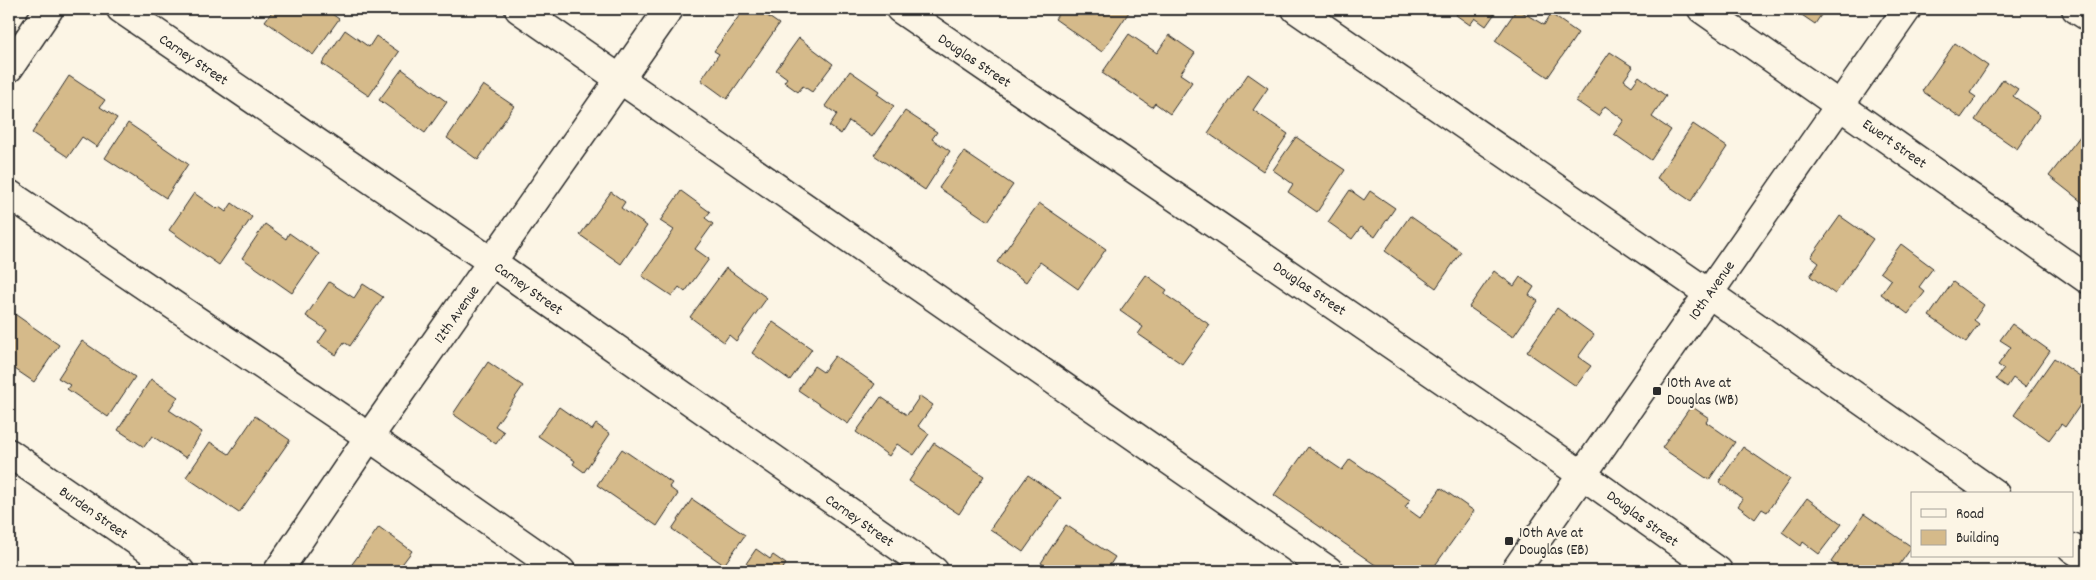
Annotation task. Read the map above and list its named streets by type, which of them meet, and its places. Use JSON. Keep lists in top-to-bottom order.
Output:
{
  "streets": {
    "street": [
      "Carney Street",
      "Douglas Street",
      "Ewert Street",
      "10th Avenue",
      "12th Avenue",
      "Burden Street"
    ]
  },
  "crossings": [
    ["Carney Street", "12th Avenue"],
    ["Douglas Street", "10th Avenue"],
    ["Ewert Street", "10th Avenue"]
  ],
  "places": {
    "transit": ["10th Ave at Douglas (WB)", "10th Ave at Douglas (EB)"]
  },
  "legend": ["Road", "Building"]
}
